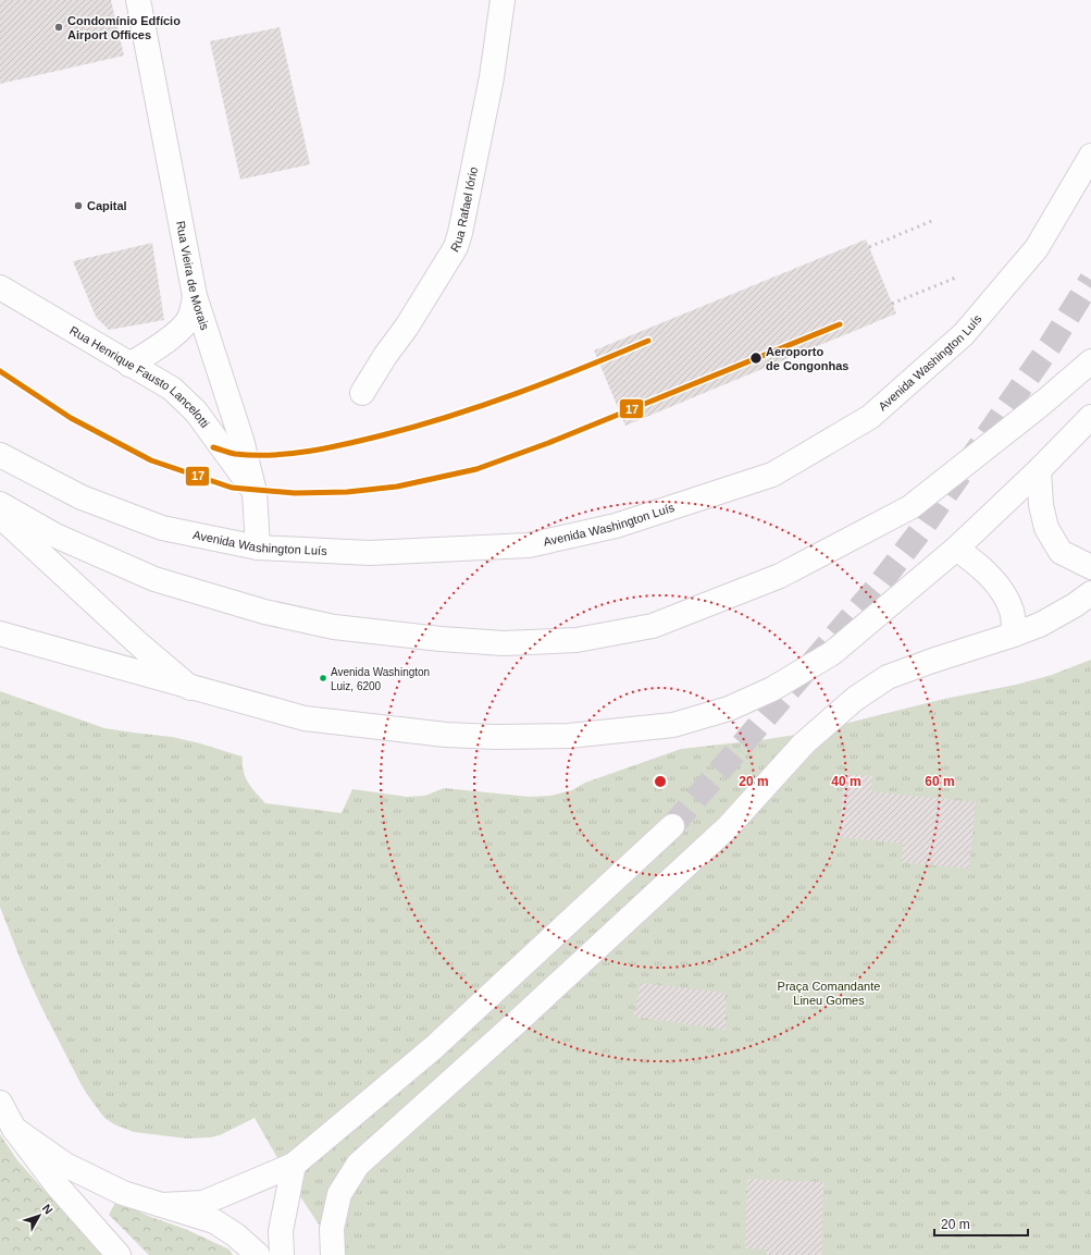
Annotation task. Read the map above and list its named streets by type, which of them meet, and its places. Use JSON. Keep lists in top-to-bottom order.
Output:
{
  "streets": {
    "main road": [
      "Rua Rafael Iório",
      "Rua Vieira de Morais",
      "Avenida Washington Luís",
      "Rua Henrique Fausto Lancelotti"
    ]
  },
  "crossings": [
    ["Rua Vieira de Morais", "Avenida Washington Luís"],
    ["Rua Vieira de Morais", "Rua Henrique Fausto Lancelotti"]
  ],
  "parks": ["Praça Comandante Lineu Gomes"],
  "places": [
    "Condomínio Edfício Airport Offices",
    "Capital",
    "Aeroporto de Congonhas",
    "Avenida Washington Luiz, 6200"
  ],
  "lines": ["transit line 17"],
  "scale_bar": "20 m",
  "north": "top right",
  "rings": ["20 m", "40 m", "60 m"]
}
